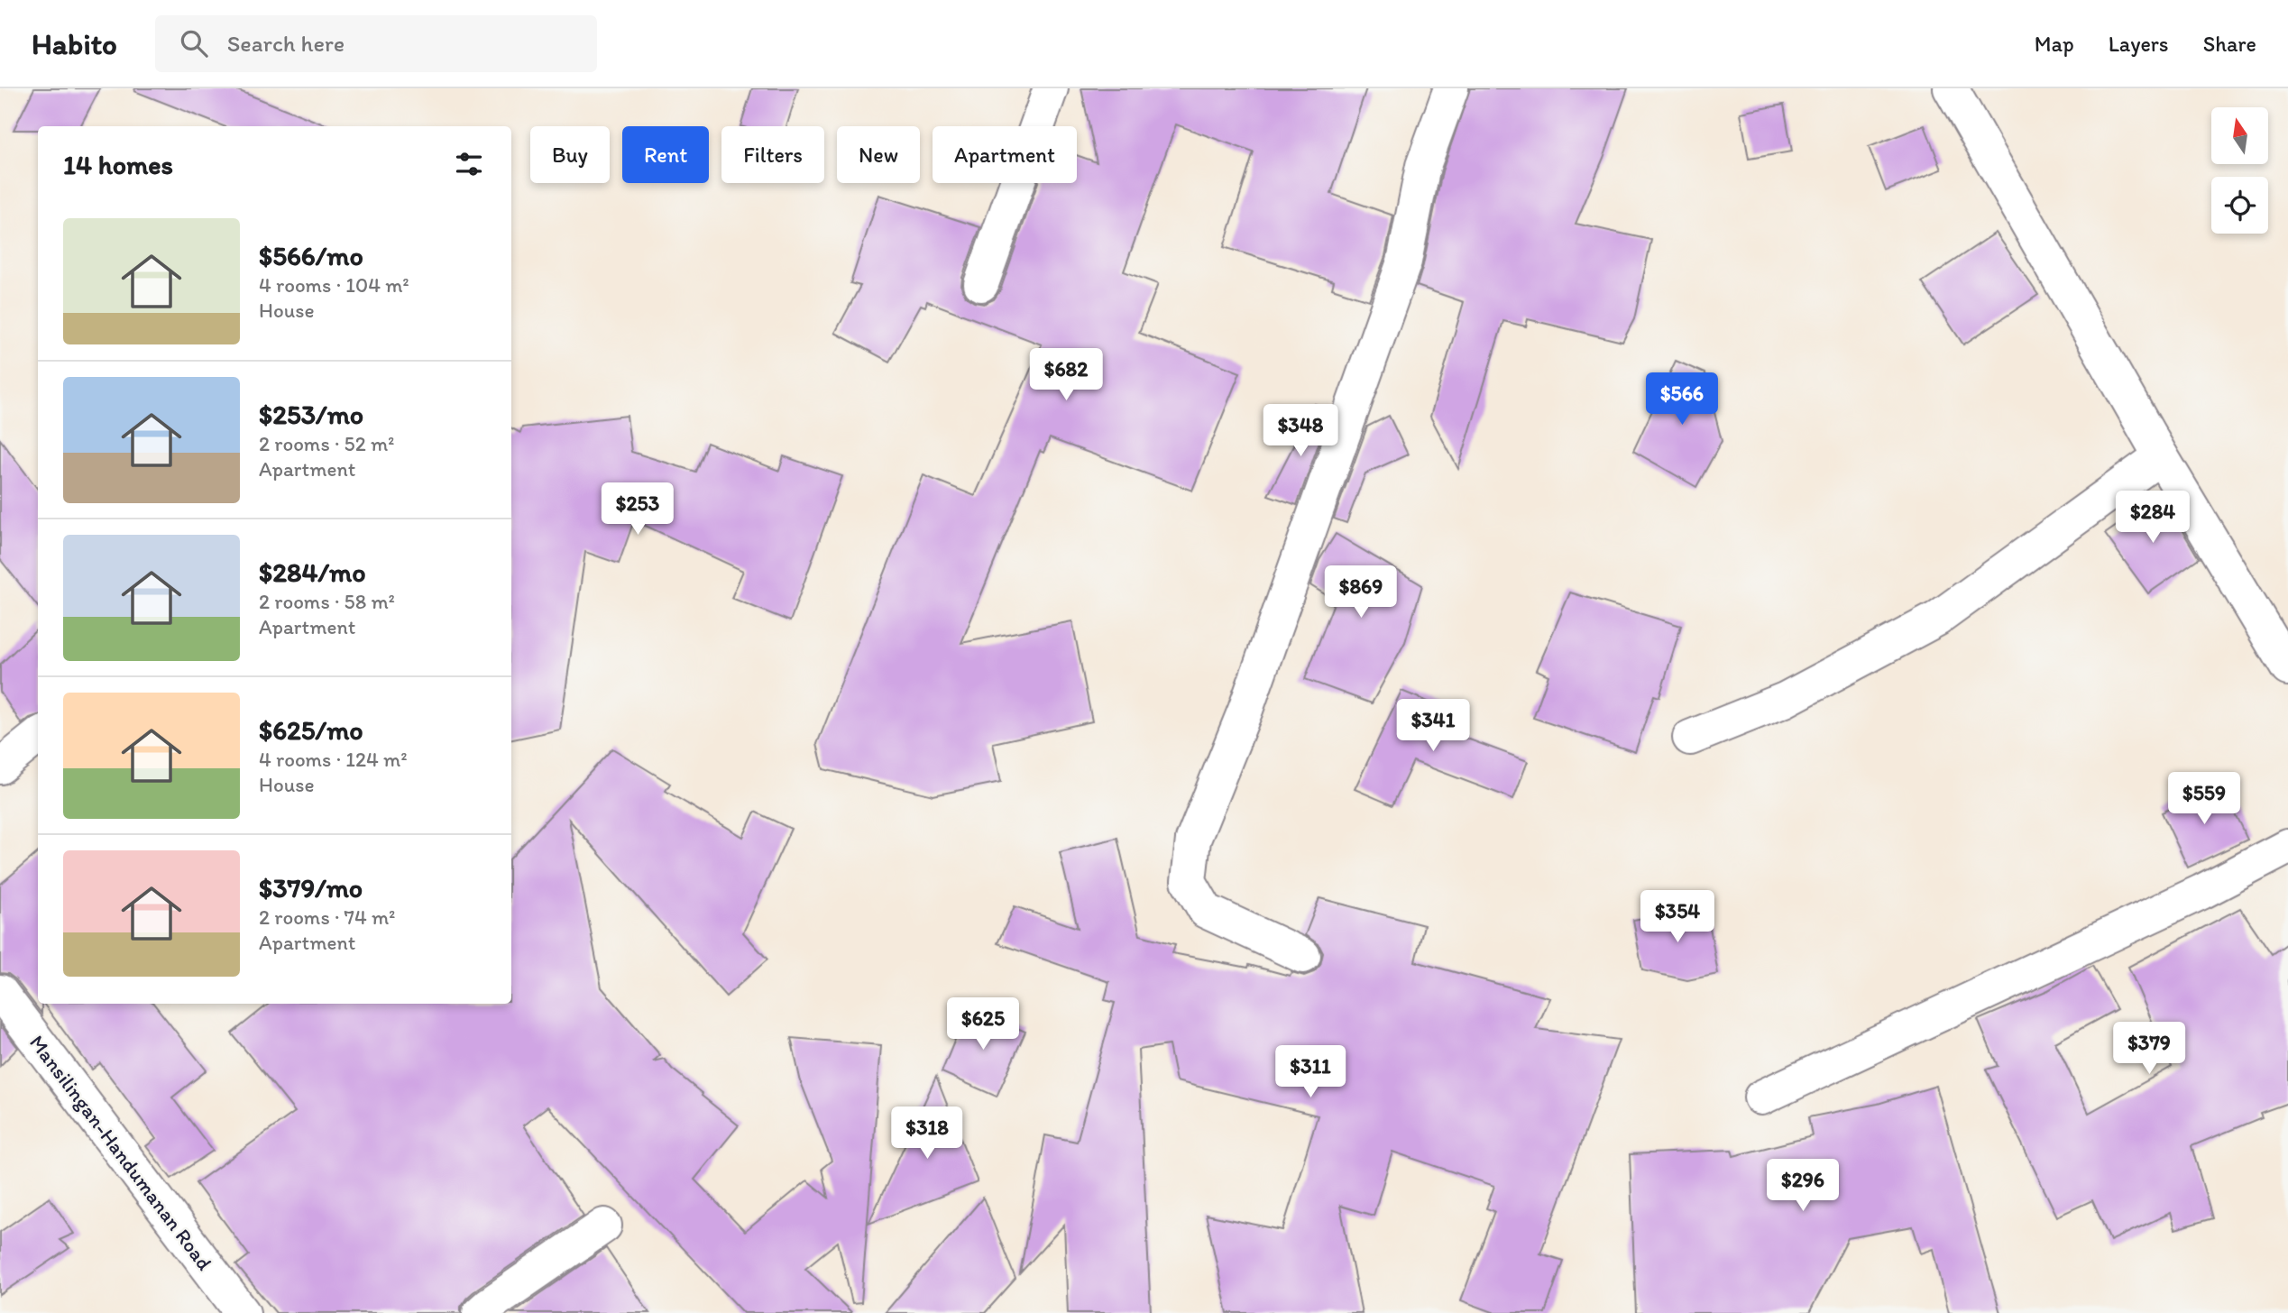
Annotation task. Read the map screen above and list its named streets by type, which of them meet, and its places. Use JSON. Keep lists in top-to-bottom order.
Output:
{
  "streets": {
    "street": ["Mansilingan-Handumanan Road"]
  },
  "north": "top",
  "page": {
    "header": "Habito",
    "search": "Search here",
    "nav": ["Map", "Layers", "Share"],
    "chip": [
      "Buy",
      "Rent",
      "Filters",
      "New",
      "Apartment"
    ],
    "heading": "14 homes",
    "list": [
      {
        "name": "$566/mo",
        "note": "4 rooms · 104 m² · House"
      },
      {
        "name": "$253/mo",
        "note": "2 rooms · 52 m² · Apartment"
      },
      {
        "name": "$284/mo",
        "note": "2 rooms · 58 m² · Apartment"
      },
      {
        "name": "$625/mo",
        "note": "4 rooms · 124 m² · House"
      },
      {
        "name": "$379/mo",
        "note": "2 rooms · 74 m² · Apartment"
      }
    ],
    "price": [
      "$682",
      "$566",
      "$348",
      "$253",
      "$284",
      "$869",
      "$341",
      "$559",
      "$354",
      "$625",
      "$379",
      "$311",
      "$318",
      "$296"
    ]
  }
}
